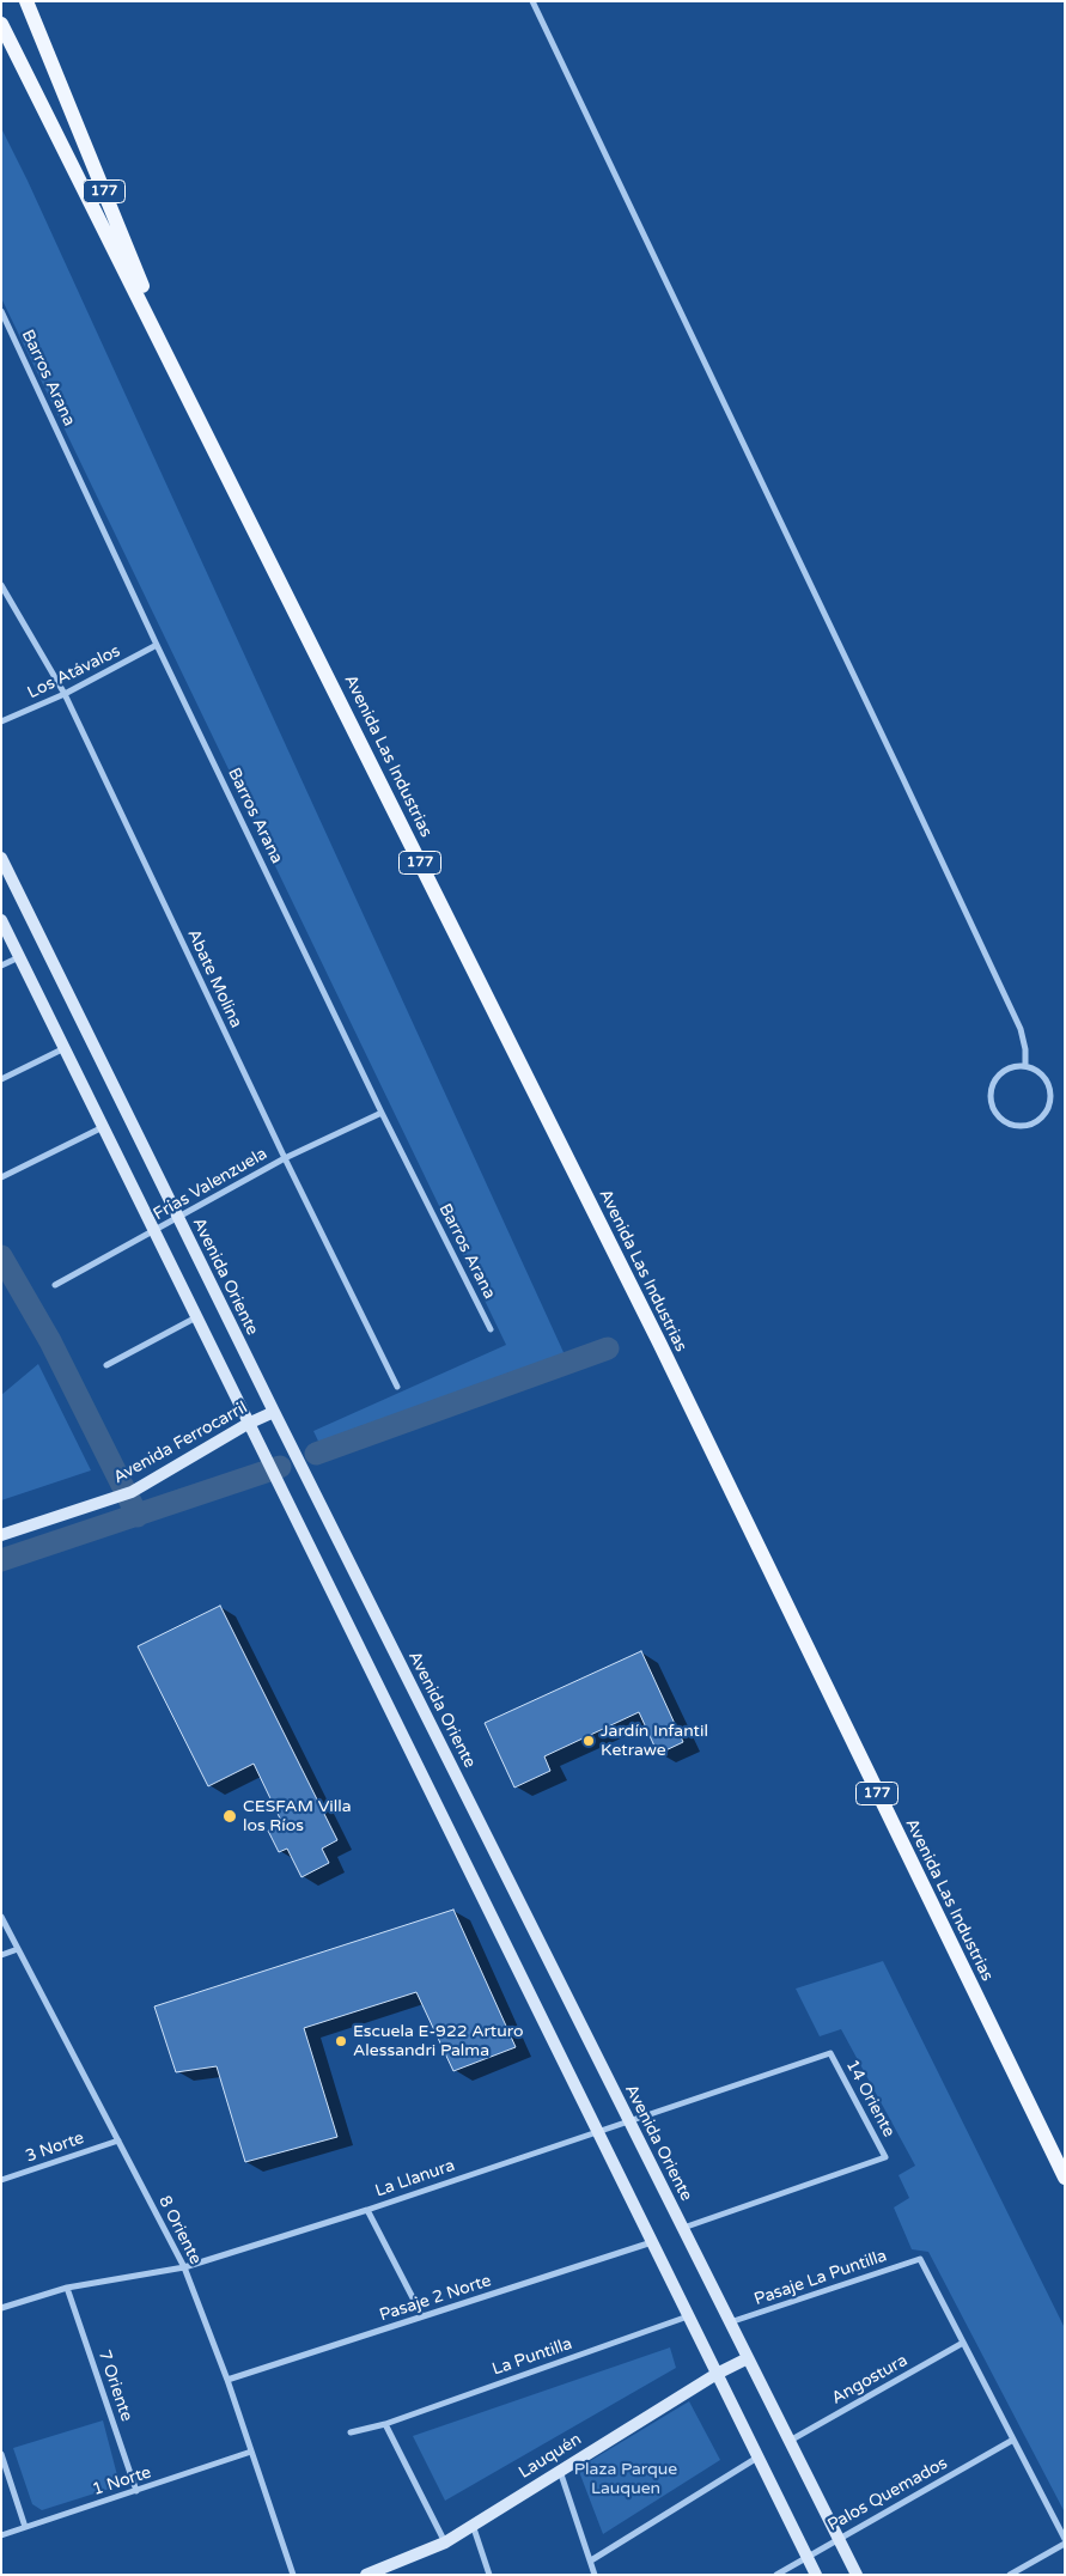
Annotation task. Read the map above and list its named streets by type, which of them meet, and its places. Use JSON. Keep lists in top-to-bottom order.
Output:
{
  "streets": {
    "main road": ["177", "Avenida Las Industrias"],
    "street": [
      "Barros Arana",
      "Los Atávalos",
      "Abate Molina",
      "Frías Valenzuela",
      "Avenida Oriente",
      "Avenida Ferrocarril",
      "14 Oriente",
      "3 Norte",
      "La Llanura",
      "8 Oriente",
      "Pasaje La Puntilla",
      "Pasaje 2 Norte",
      "La Puntilla",
      "Angostura",
      "7 Oriente",
      "Lauquén",
      "1 Norte",
      "Palos Quemados"
    ]
  },
  "crossings": [
    ["Barros Arana", "Los Atávalos"],
    ["Barros Arana", "Frías Valenzuela"],
    ["Los Atávalos", "Abate Molina"],
    ["Abate Molina", "Frías Valenzuela"],
    ["Frías Valenzuela", "Avenida Oriente"],
    ["Avenida Oriente", "Avenida Ferrocarril"],
    ["Avenida Oriente", "14 Oriente"],
    ["Avenida Oriente", "La Llanura"],
    ["Avenida Oriente", "Pasaje La Puntilla"],
    ["Avenida Oriente", "Angostura"],
    ["Avenida Oriente", "Lauquén"],
    ["Avenida Oriente", "Palos Quemados"],
    ["14 Oriente", "La Llanura"],
    ["3 Norte", "8 Oriente"],
    ["La Llanura", "8 Oriente"],
    ["La Llanura", "7 Oriente"],
    ["8 Oriente", "Pasaje 2 Norte"],
    ["8 Oriente", "1 Norte"],
    ["Pasaje La Puntilla", "Angostura"],
    ["7 Oriente", "1 Norte"]
  ],
  "parks": ["Plaza Parque Lauquen"],
  "places": ["Jardín Infantil Ketrawe", "CESFAM Villa los Ríos", "Escuela E-922 Arturo Alessandri Palma"]
}
